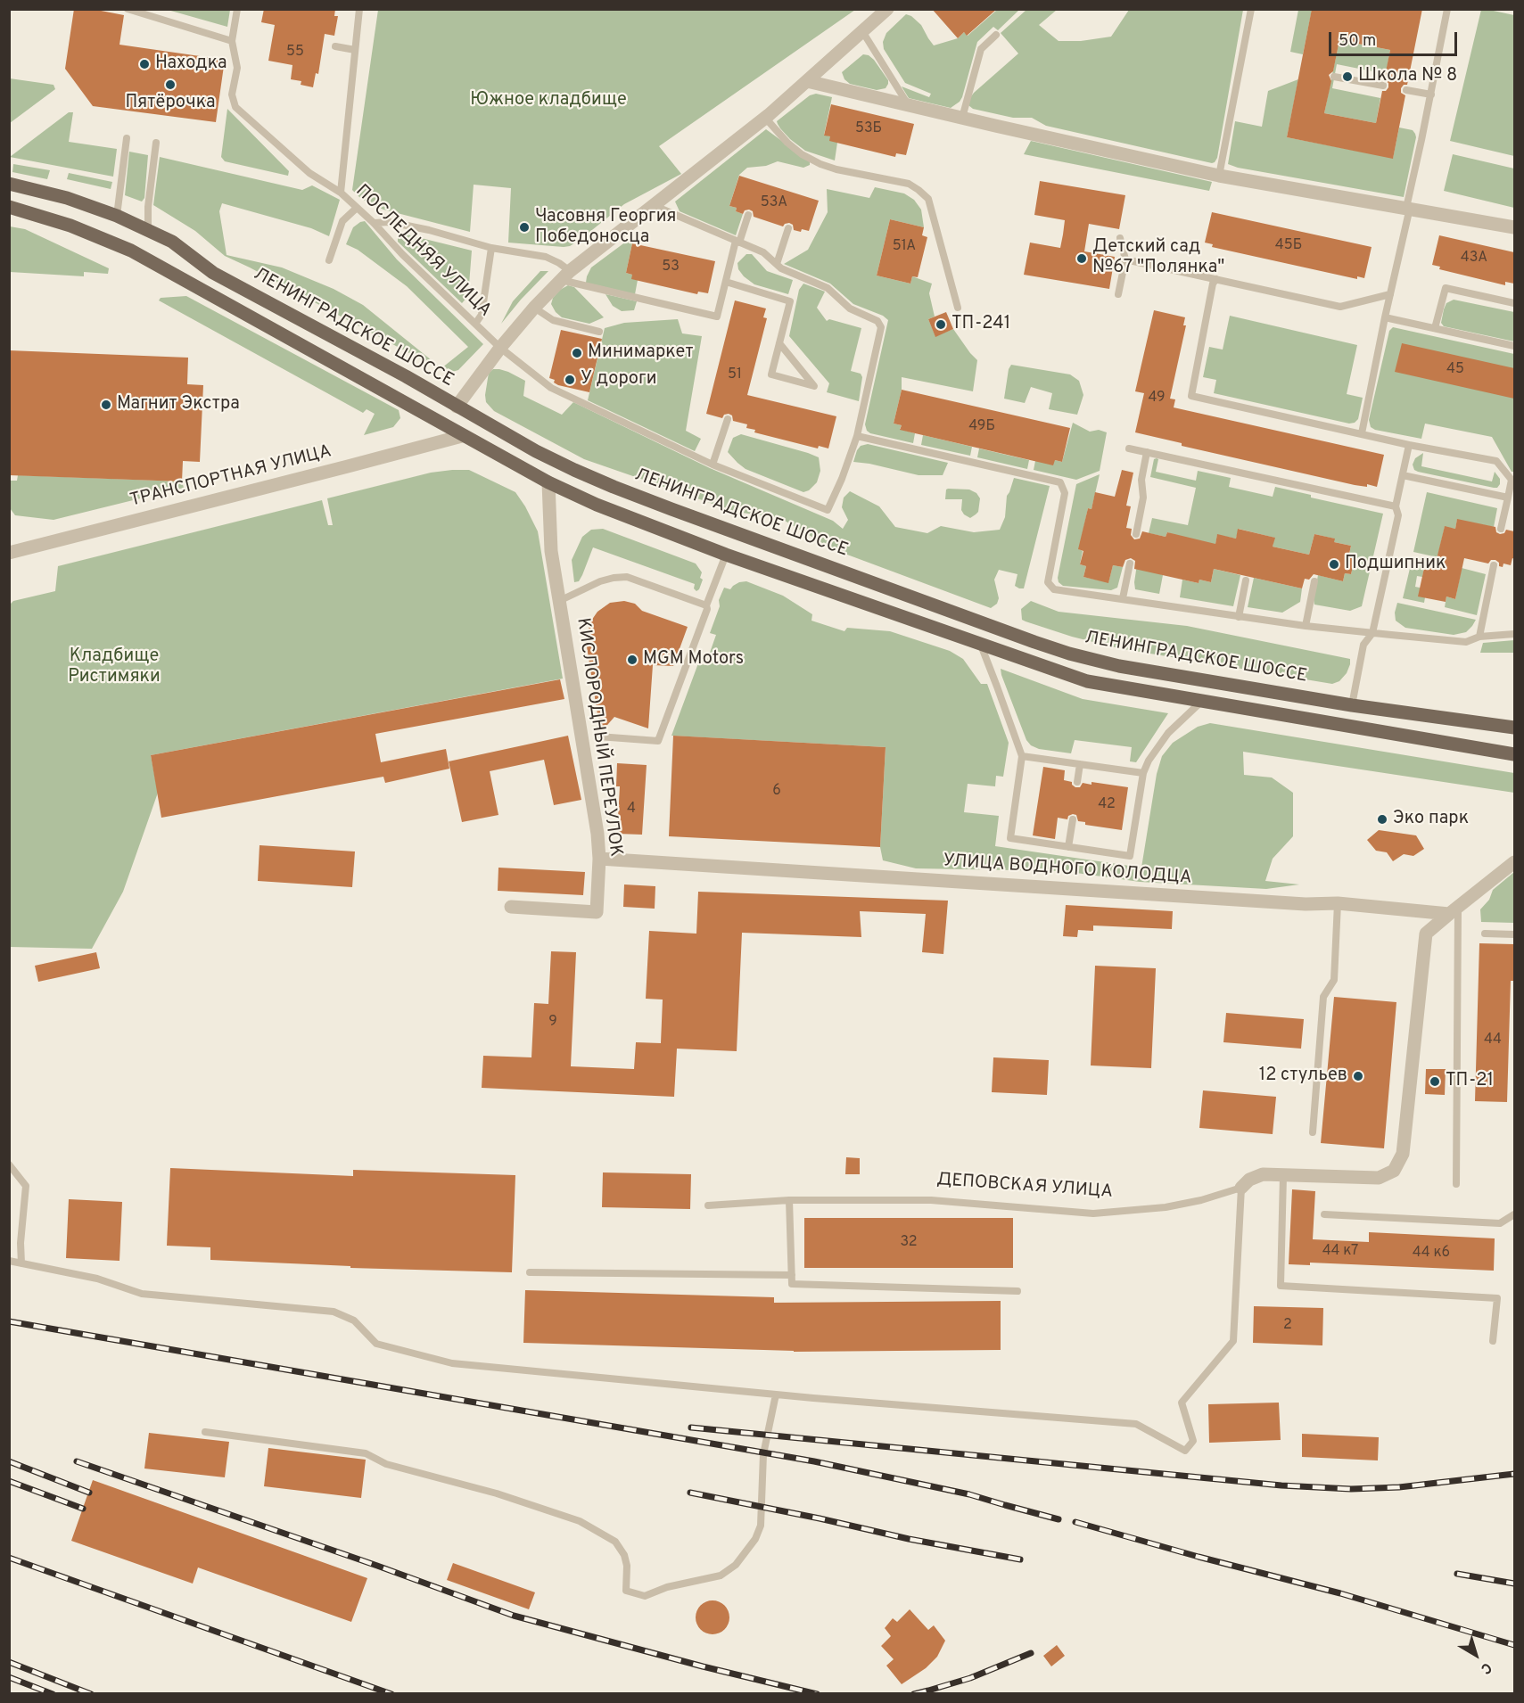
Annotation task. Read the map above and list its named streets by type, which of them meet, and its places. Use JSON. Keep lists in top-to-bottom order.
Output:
{
  "streets": {
    "main road": ["ЛЕНИНГРАДСКОЕ ШОССЕ"],
    "street": [
      "ТРАНСПОРТНАЯ УЛИЦА",
      "КИСЛОРОДНЫЙ ПЕРЕУЛОК",
      "УЛИЦА ВОДНОГО КОЛОДЦА",
      "ДЕПОВСКАЯ УЛИЦА"
    ],
    "lane": ["ПОСЛЕДНЯЯ УЛИЦА"]
  },
  "crossings": [
    ["КИСЛОРОДНЫЙ ПЕРЕУЛОК", "УЛИЦА ВОДНОГО КОЛОДЦА"],
    ["УЛИЦА ВОДНОГО КОЛОДЦА", "ДЕПОВСКАЯ УЛИЦА"]
  ],
  "parks": ["Южное кладбище", "Кладбище Ристимяки"],
  "places": [
    "Находка",
    "Школа № 8",
    "Пятёрочка",
    "Часовня Георгия Победоносца",
    "Детский сад №67 \"Полянка\"",
    "ТП-241",
    "Минимаркет",
    "У дороги",
    "Магнит Экстра",
    "Подшипник",
    "MGM Motors",
    "Эко парк",
    "12 стульев",
    "ТП-21"
  ],
  "house_numbers": [
    "55",
    "53Б",
    "53А",
    "45Б",
    "51А",
    "43А",
    "53",
    "45",
    "51",
    "49",
    "49Б",
    "6",
    "42",
    "4",
    "9",
    "44",
    "32",
    "44 к7",
    "44 к6",
    "2"
  ],
  "scale_bar": "50 m",
  "north": "bottom right"
}
